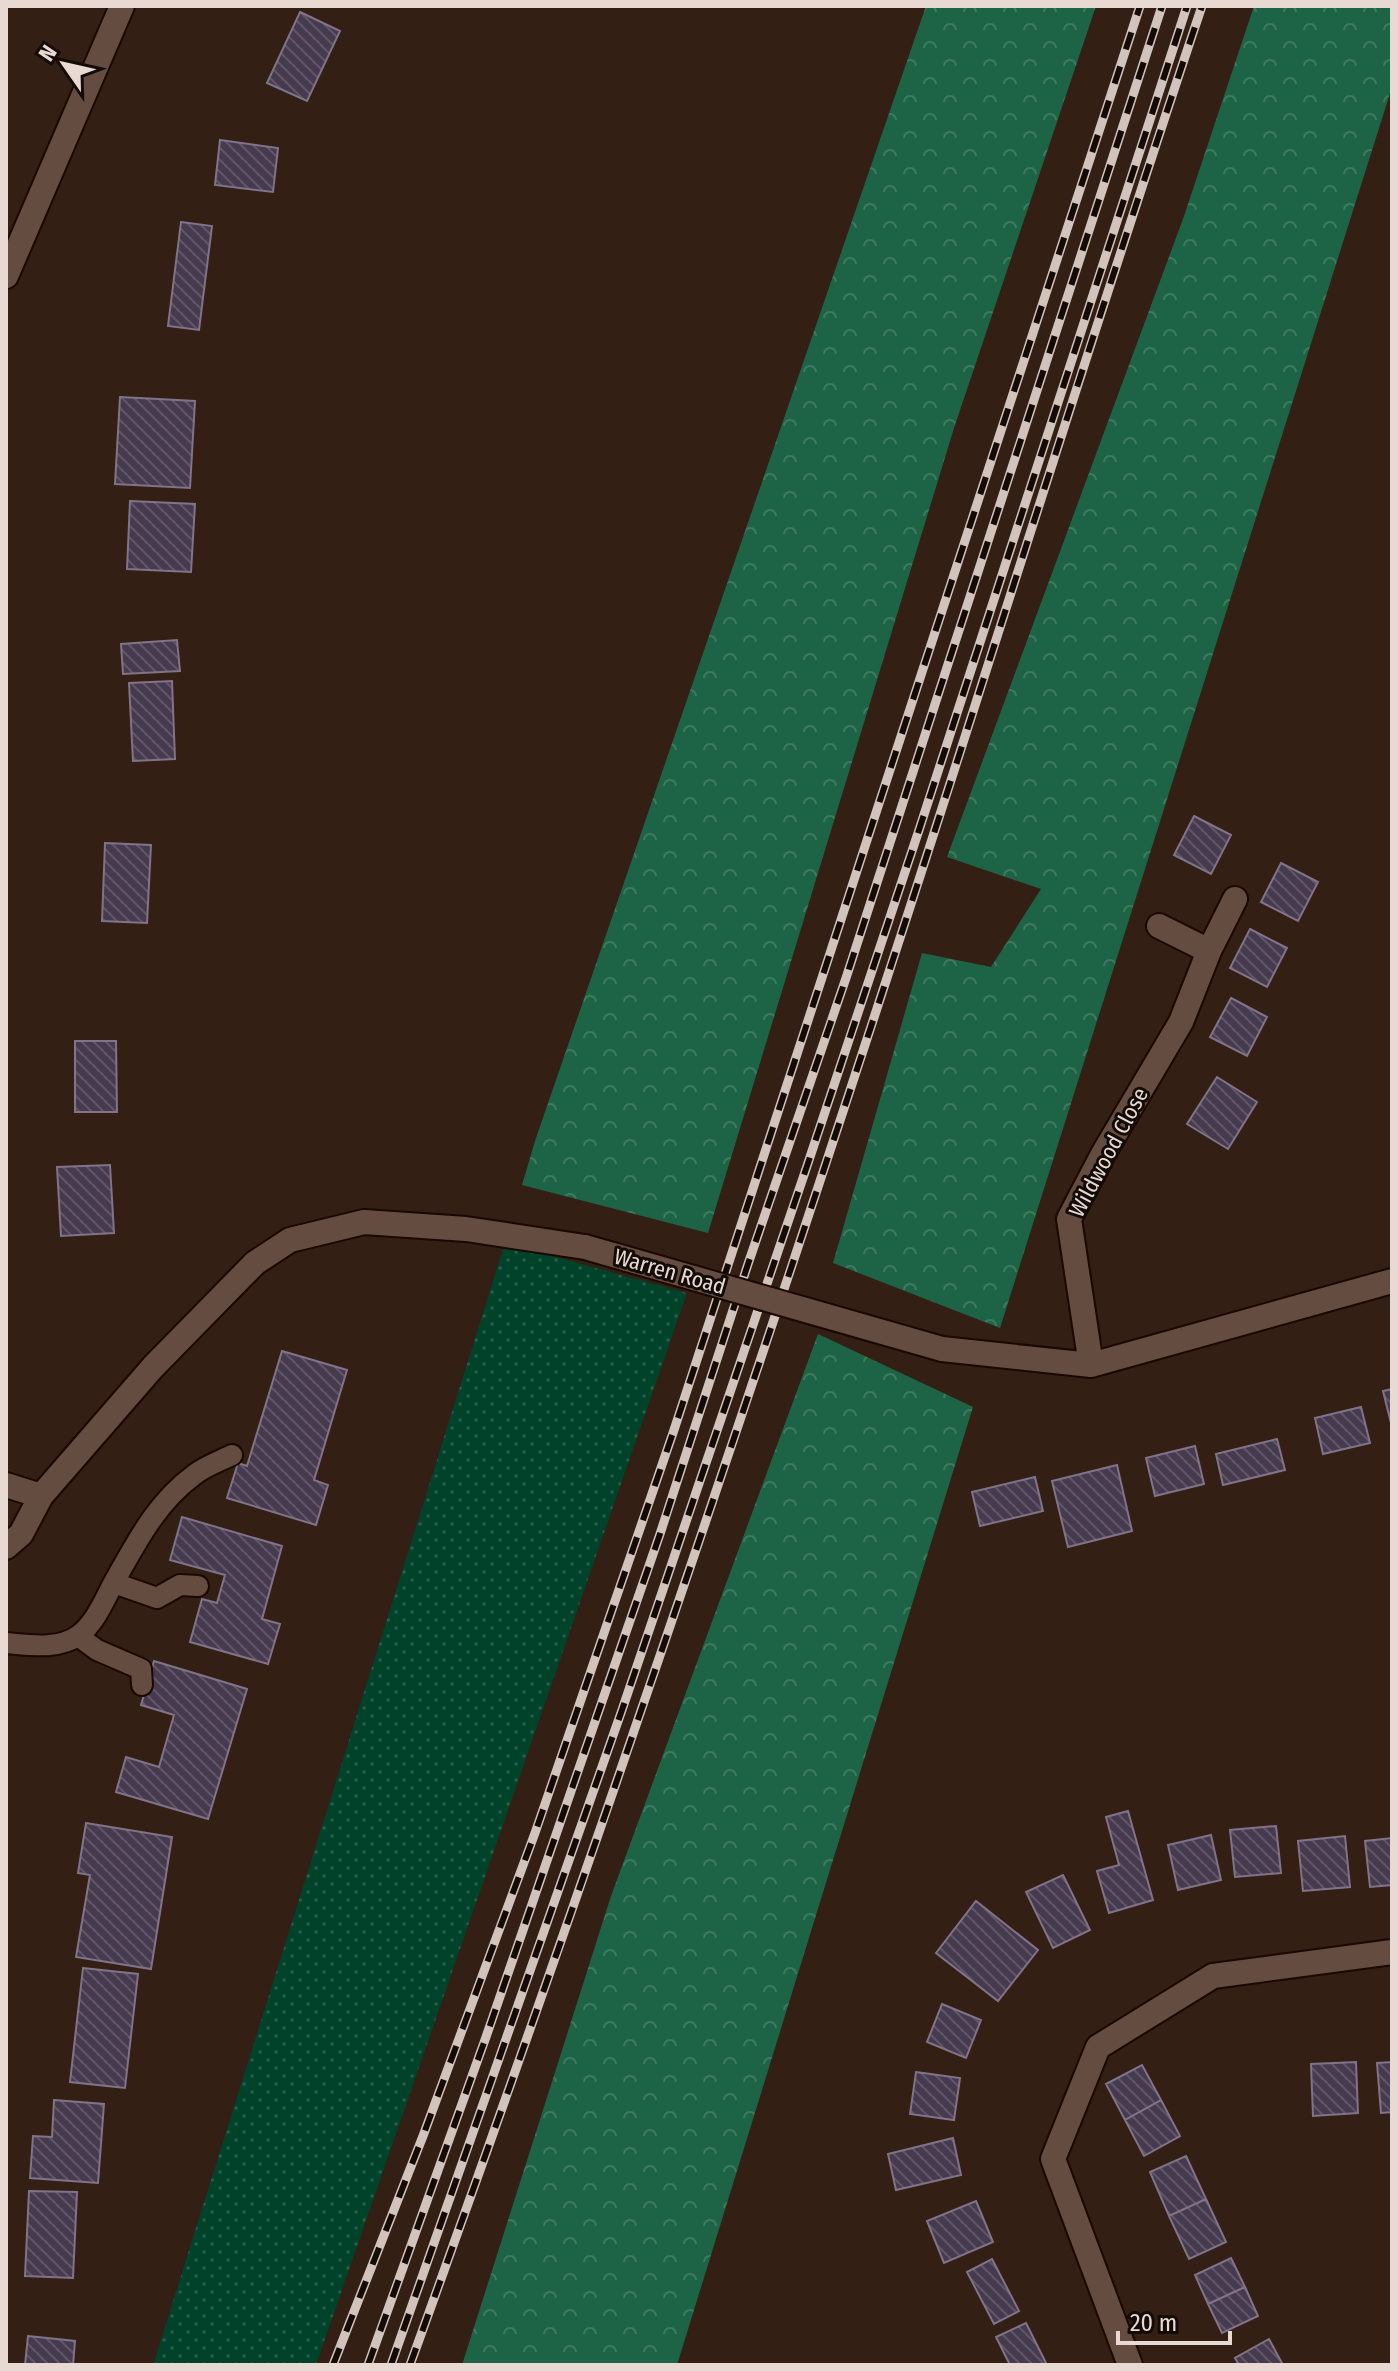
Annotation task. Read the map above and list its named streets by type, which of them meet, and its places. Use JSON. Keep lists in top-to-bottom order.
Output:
{
  "streets": {
    "street": ["Wildwood Close", "Warren Road"]
  },
  "crossings": [
    ["Wildwood Close", "Warren Road"]
  ],
  "scale_bar": "20 m",
  "north": "top left"
}
